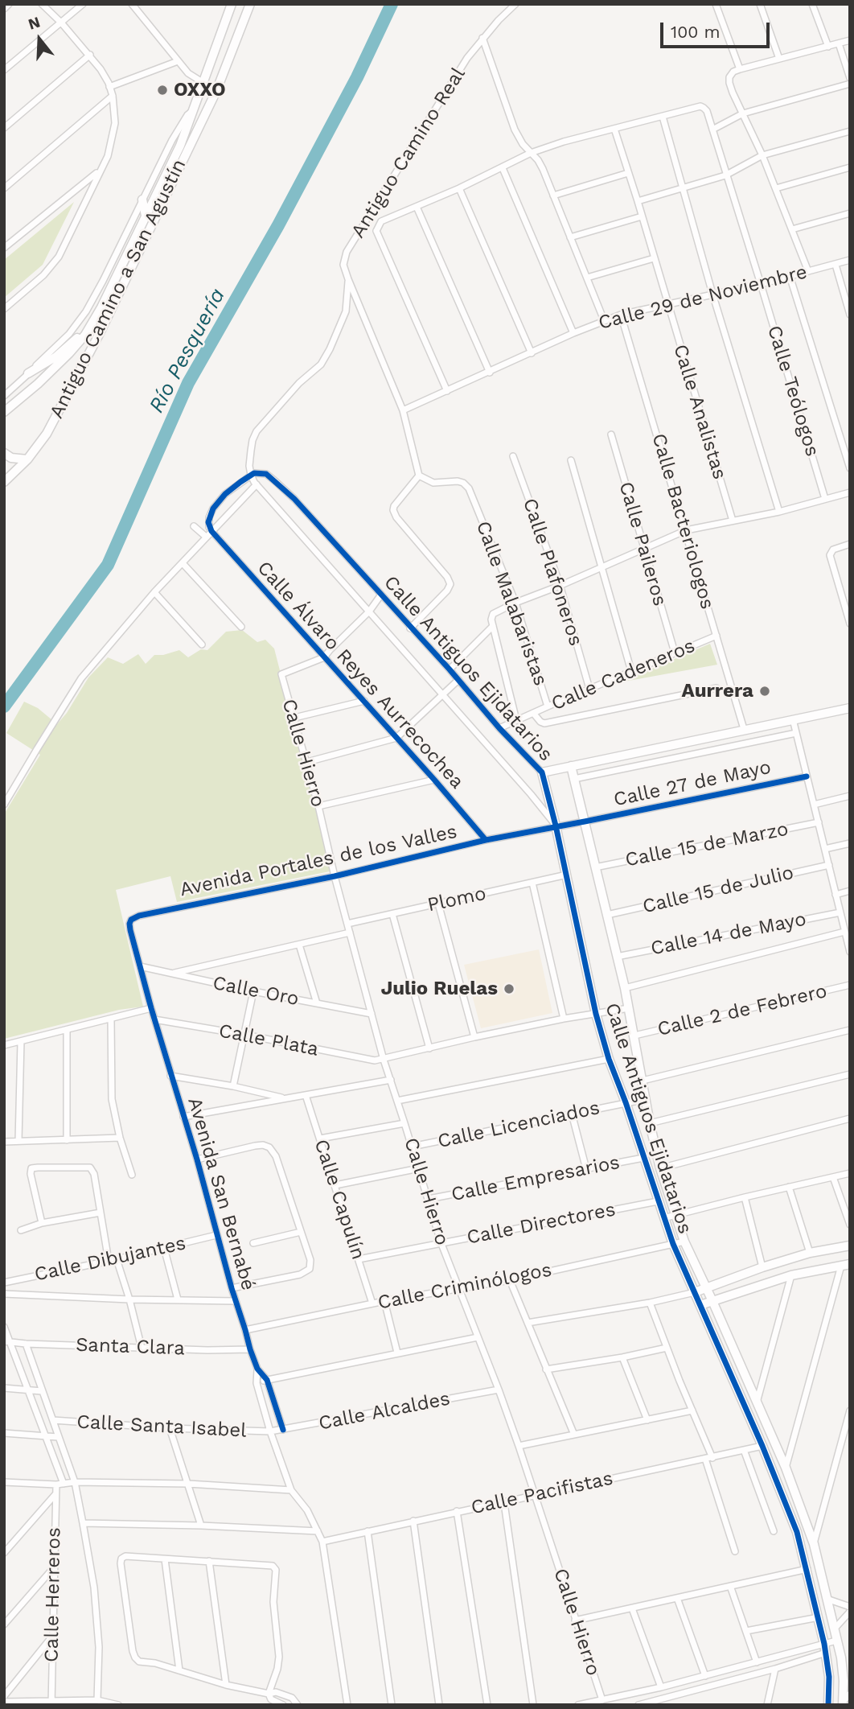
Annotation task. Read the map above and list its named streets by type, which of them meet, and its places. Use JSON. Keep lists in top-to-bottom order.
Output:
{
  "streets": {
    "street": [
      "Antiguo Camino Real",
      "Antiguo Camino a San Agustín",
      "Calle 29 de Noviembre",
      "Calle Teólogos",
      "Calle Analistas",
      "Calle Bacteriologos",
      "Calle Paileros",
      "Calle Plafoneros",
      "Calle Malabaristas",
      "Calle Antiguos Ejidatarios",
      "Calle Álvaro Reyes Aurrecochea",
      "Calle Cadeneros",
      "Calle Hierro",
      "Calle 27 de Mayo",
      "Calle 15 de Marzo",
      "Avenida Portales de los Valles",
      "Calle 15 de Julio",
      "Plomo",
      "Calle 14 de Mayo",
      "Calle Oro",
      "Calle 2 de Febrero",
      "Calle Plata",
      "Calle Licenciados",
      "Calle Empresarios",
      "Avenida San Bernabé",
      "Calle Capulín",
      "Calle Directores",
      "Calle Dibujantes",
      "Calle Criminólogos",
      "Santa Clara",
      "Calle Alcaldes",
      "Calle Santa Isabel",
      "Calle Pacifistas",
      "Calle Herreros"
    ]
  },
  "crossings": [
    ["Calle 29 de Noviembre", "Calle Teólogos"],
    ["Calle 29 de Noviembre", "Calle Analistas"],
    ["Calle 29 de Noviembre", "Calle Bacteriologos"],
    ["Calle Bacteriologos", "Calle Cadeneros"],
    ["Calle Paileros", "Calle Cadeneros"],
    ["Calle Plafoneros", "Calle Cadeneros"],
    ["Calle Malabaristas", "Calle Cadeneros"],
    ["Calle Antiguos Ejidatarios", "Calle Cadeneros"],
    ["Calle Antiguos Ejidatarios", "Calle 27 de Mayo"],
    ["Calle Antiguos Ejidatarios", "Calle 15 de Marzo"],
    ["Calle Antiguos Ejidatarios", "Avenida Portales de los Valles"],
    ["Calle Antiguos Ejidatarios", "Calle 15 de Julio"],
    ["Calle Antiguos Ejidatarios", "Plomo"],
    ["Calle Antiguos Ejidatarios", "Calle 14 de Mayo"],
    ["Calle Antiguos Ejidatarios", "Calle 2 de Febrero"],
    ["Calle Antiguos Ejidatarios", "Calle Licenciados"],
    ["Calle Antiguos Ejidatarios", "Calle Empresarios"],
    ["Calle Antiguos Ejidatarios", "Calle Directores"],
    ["Calle Antiguos Ejidatarios", "Calle Criminólogos"],
    ["Calle Antiguos Ejidatarios", "Calle Pacifistas"],
    ["Calle Álvaro Reyes Aurrecochea", "Calle Hierro"],
    ["Calle Álvaro Reyes Aurrecochea", "Avenida Portales de los Valles"],
    ["Calle Hierro", "Avenida Portales de los Valles"],
    ["Calle Hierro", "Plomo"],
    ["Calle Hierro", "Calle Oro"],
    ["Calle Hierro", "Calle Plata"],
    ["Calle Hierro", "Calle Licenciados"],
    ["Calle Hierro", "Calle Empresarios"],
    ["Calle Hierro", "Calle Directores"],
    ["Calle Hierro", "Calle Criminólogos"],
    ["Calle Hierro", "Calle Alcaldes"],
    ["Calle Hierro", "Calle Pacifistas"],
    ["Calle 27 de Mayo", "Avenida Portales de los Valles"],
    ["Avenida Portales de los Valles", "Avenida San Bernabé"],
    ["Calle Oro", "Avenida San Bernabé"],
    ["Calle Plata", "Avenida San Bernabé"],
    ["Avenida San Bernabé", "Calle Dibujantes"],
    ["Avenida San Bernabé", "Calle Criminólogos"],
    ["Avenida San Bernabé", "Santa Clara"],
    ["Avenida San Bernabé", "Calle Alcaldes"],
    ["Avenida San Bernabé", "Calle Santa Isabel"],
    ["Avenida San Bernabé", "Calle Pacifistas"],
    ["Calle Capulín", "Calle Directores"],
    ["Calle Capulín", "Calle Criminólogos"],
    ["Calle Alcaldes", "Calle Santa Isabel"]
  ],
  "water": ["Río Pesquería"],
  "places": ["OXXO", "Aurrera", "Julio Ruelas"],
  "scale_bar": "100 m",
  "north": "top"
}
